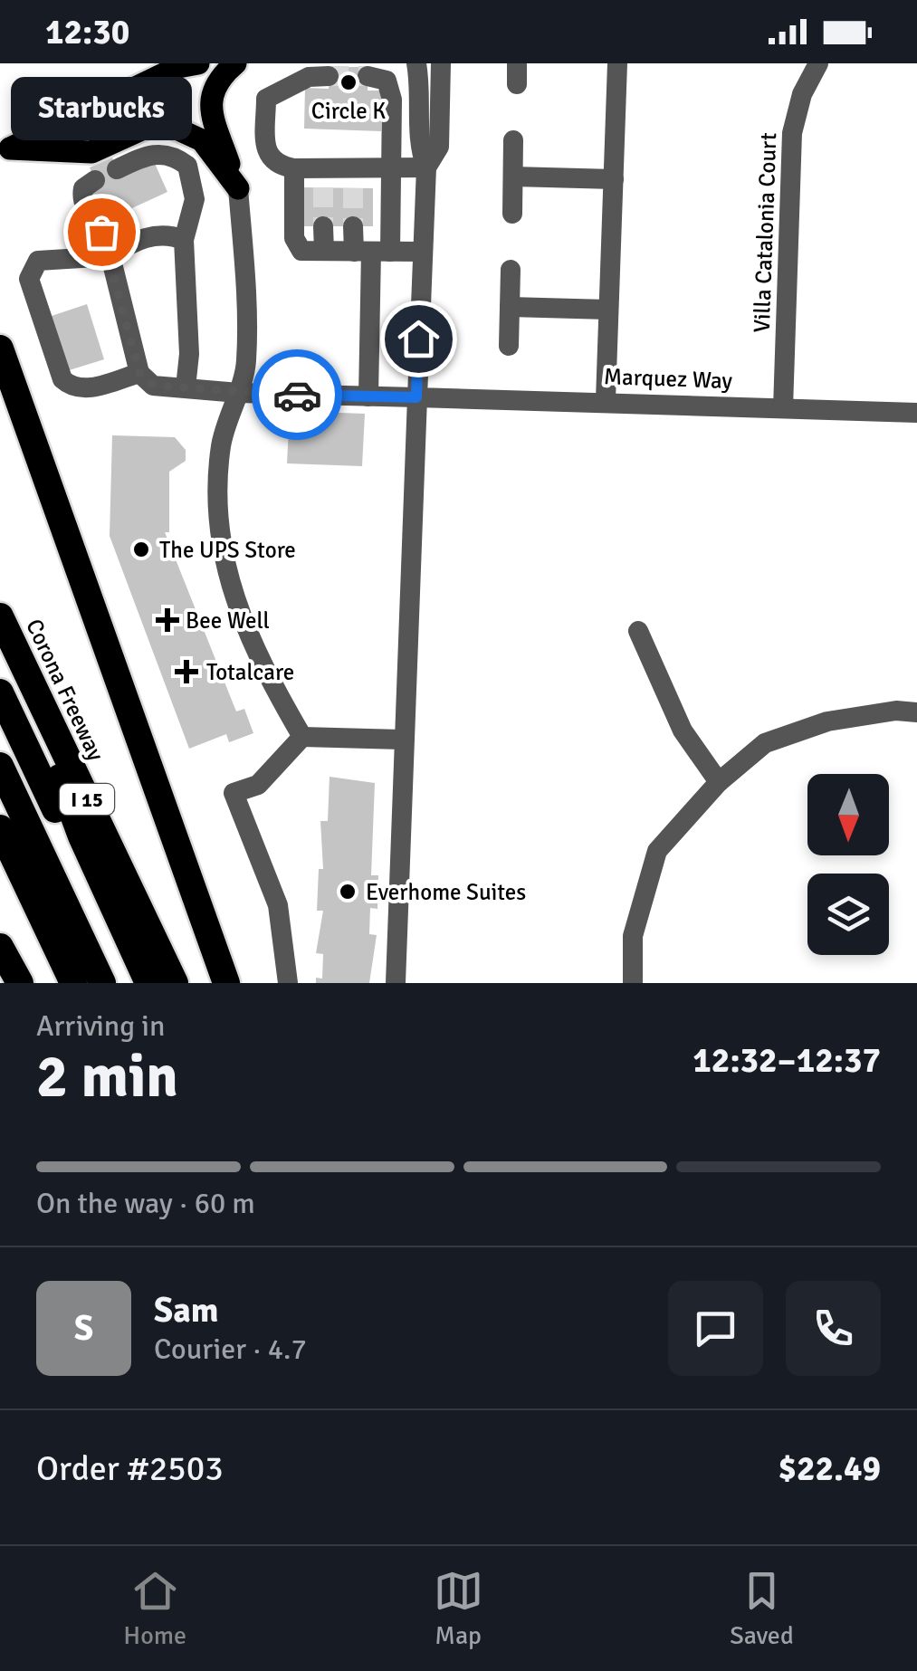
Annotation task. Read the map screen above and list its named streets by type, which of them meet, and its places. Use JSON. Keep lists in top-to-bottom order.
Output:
{
  "streets": {
    "highway": ["Corona Freeway", "I 15"],
    "street": ["Villa Catalonia Court", "Marquez Way"]
  },
  "crossings": [
    ["Villa Catalonia Court", "Marquez Way"]
  ],
  "places": {
    "other": [
      "Circle K",
      "Starbucks",
      "The UPS Store",
      "Everhome Suites"
    ],
    "health": ["Bee Well", "Totalcare"]
  },
  "north": "bottom",
  "page": {
    "status": "12:30",
    "bubble": "Starbucks",
    "heading": ["2 min", "Arriving in", "12:32–12:37"],
    "panel": [
      "Sam",
      "Courier · 4.7",
      "Order #2503",
      "$22.49"
    ],
    "bar": "On the way · 60 m",
    "round": "S",
    "tabs": ["Home", "Map", "Saved"]
  }
}
